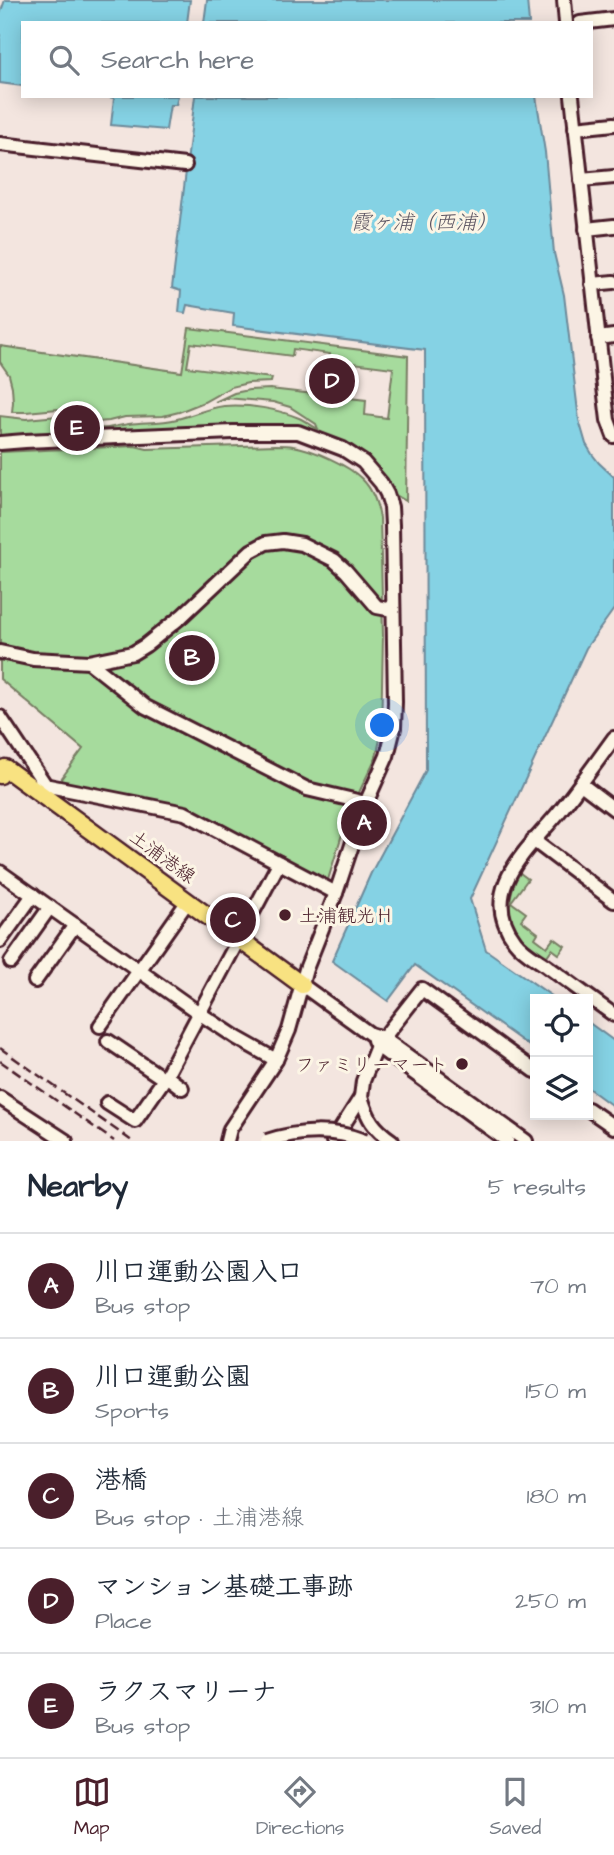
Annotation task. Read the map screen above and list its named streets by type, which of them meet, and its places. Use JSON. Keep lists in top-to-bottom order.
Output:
{
  "streets": {
    "main road": ["土浦港線"]
  },
  "water": ["霞ヶ浦（西浦）"],
  "places": ["土浦観光Ｈ", "ファミリーマート"],
  "page": {
    "search": "Search here",
    "pins": [
      "D",
      "E",
      "B",
      "A",
      "C"
    ],
    "heading": ["Nearby", "5 results"],
    "list": [
      {
        "mark": "A",
        "name": "川口運動公園入口",
        "note": "Bus stop",
        "value": "70 m"
      },
      {
        "mark": "B",
        "name": "川口運動公園",
        "note": "Sports",
        "value": "150 m"
      },
      {
        "mark": "C",
        "name": "港橋",
        "note": "Bus stop · 土浦港線",
        "value": "180 m"
      },
      {
        "mark": "D",
        "name": "マンション基礎工事跡",
        "note": "Place",
        "value": "250 m"
      },
      {
        "mark": "E",
        "name": "ラクスマリーナ",
        "note": "Bus stop",
        "value": "310 m"
      }
    ],
    "nav": ["Map", "Directions", "Saved"]
  }
}
